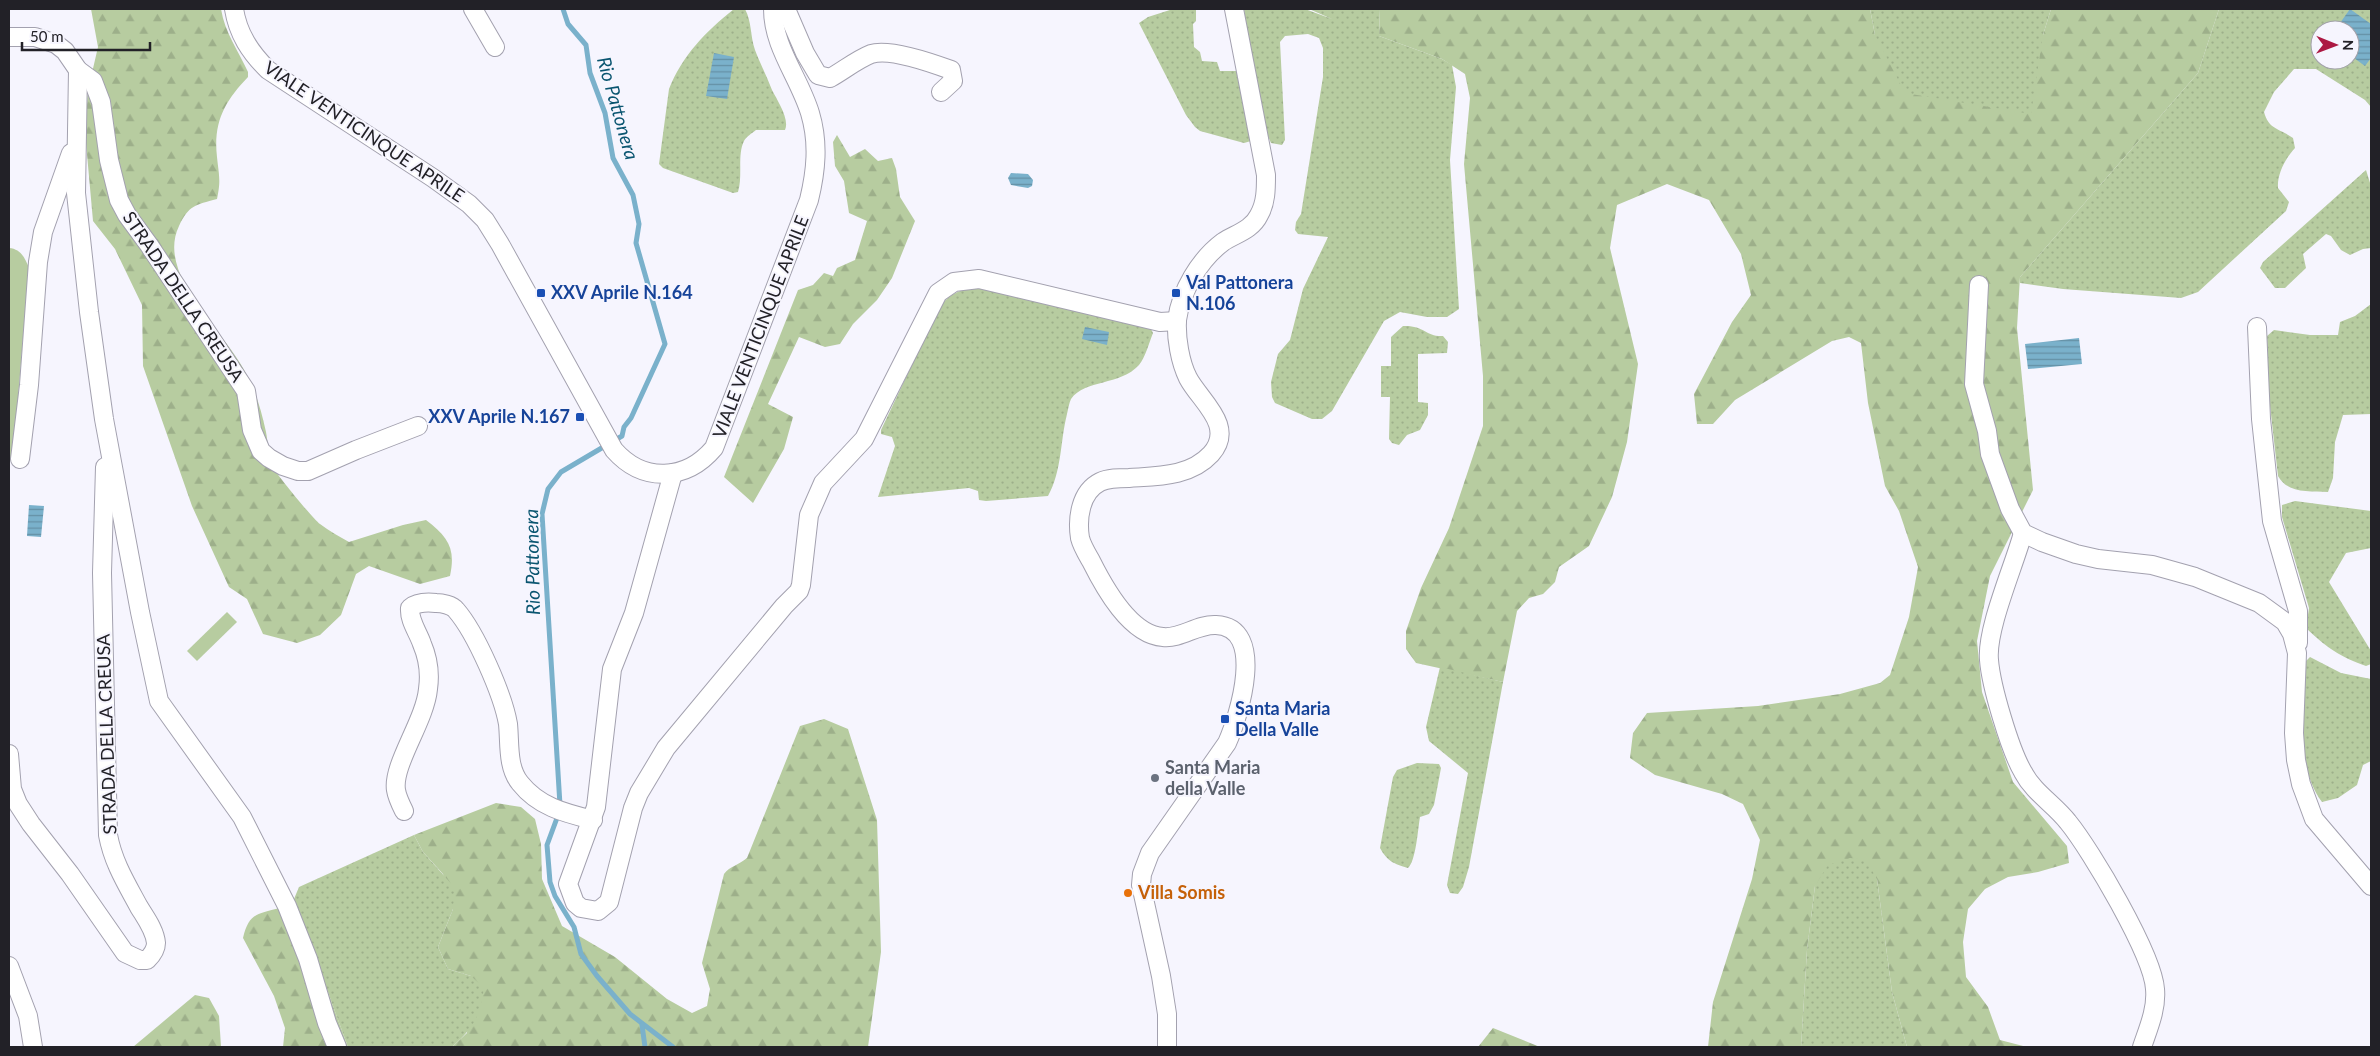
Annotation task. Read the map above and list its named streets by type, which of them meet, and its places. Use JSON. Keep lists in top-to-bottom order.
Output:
{
  "streets": {
    "street": ["VIALE VENTICINQUE APRILE", "STRADA DELLA CREUSA"]
  },
  "water": ["Rio Pattonera"],
  "places": {
    "transit": [
      "XXV Aprile N.164",
      "Val Pattonera N.106",
      "XXV Aprile N.167",
      "Santa Maria Della Valle"
    ],
    "other": ["Santa Maria della Valle", "Villa Somis"]
  },
  "scale_bar": "50 m",
  "north": "right"
}
